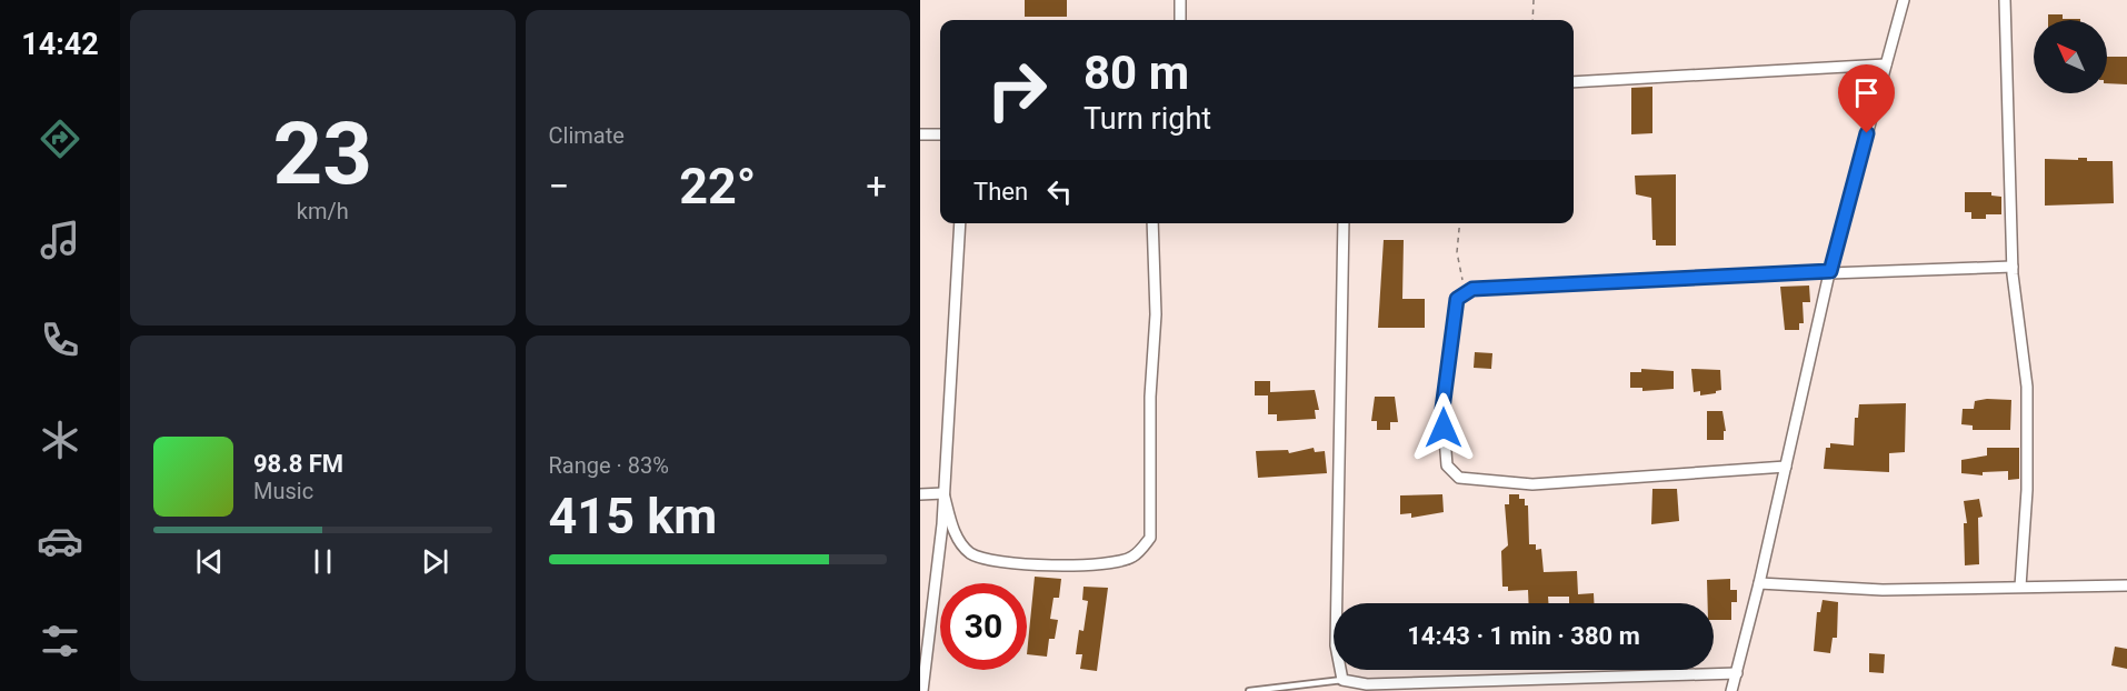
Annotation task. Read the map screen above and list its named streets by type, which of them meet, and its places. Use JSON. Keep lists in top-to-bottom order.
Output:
{
  "north": "top left",
  "page": {
    "tabs": "14:42",
    "tile": [
      ["23", "km/h"],
      "Climate",
      ["Range · 83%", "415 km"]
    ],
    "turn": ["80 m", "Turn right"],
    "heat": ["−", "22°", "+"],
    "then": "Then",
    "song": ["98.8 FM", "Music"],
    "limit": "30",
    "trip": "14:43 · 1 min · 380 m"
  }
}
